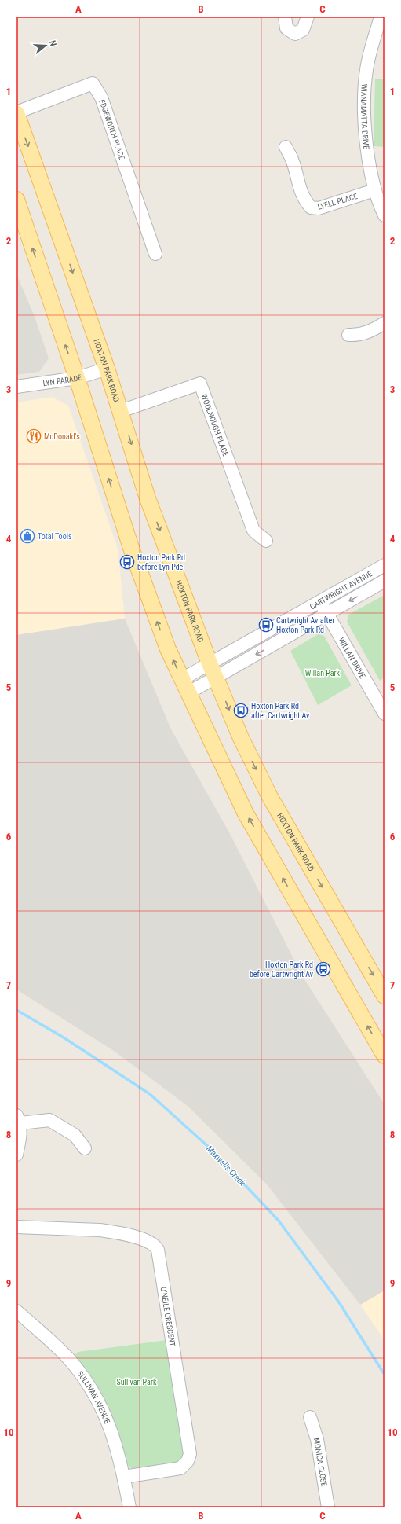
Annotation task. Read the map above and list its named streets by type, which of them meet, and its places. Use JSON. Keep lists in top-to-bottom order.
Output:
{
  "streets": {
    "main road": ["HOXTON PARK ROAD"],
    "street": [
      "WIANAMATTA DRIVE",
      "EDGEWORTH PLACE",
      "LYELL PLACE",
      "LYN PARADE",
      "WOOLNOUGH PLACE",
      "CARTWRIGHT AVENUE",
      "WILLAN DRIVE",
      "O'NEILE CRESCENT",
      "SULLIVAN AVENUE",
      "MONICA CLOSE"
    ]
  },
  "crossings": [
    ["WIANAMATTA DRIVE", "LYELL PLACE"],
    ["EDGEWORTH PLACE", "HOXTON PARK ROAD"],
    ["HOXTON PARK ROAD", "LYN PARADE"],
    ["HOXTON PARK ROAD", "WOOLNOUGH PLACE"],
    ["HOXTON PARK ROAD", "CARTWRIGHT AVENUE"],
    ["CARTWRIGHT AVENUE", "WILLAN DRIVE"],
    ["O'NEILE CRESCENT", "SULLIVAN AVENUE"]
  ],
  "water": ["Maxwells Creek"],
  "parks": ["Willan Park", "Sullivan Park"],
  "places": {
    "restaurant": ["McDonald's"],
    "shop": ["Total Tools"],
    "bus stop": [
      "Hoxton Park Rd before Lyn Pde",
      "Cartwright Av after Hoxton Park Rd",
      "Hoxton Park Rd after Cartwright Av",
      "Hoxton Park Rd before Cartwright Av"
    ]
  },
  "north": "right",
  "grid": {
    "columns": ["A", "B", "C"],
    "rows": [
      "1",
      "2",
      "3",
      "4",
      "5",
      "6",
      "7",
      "8",
      "9",
      "10"
    ]
  }
}
